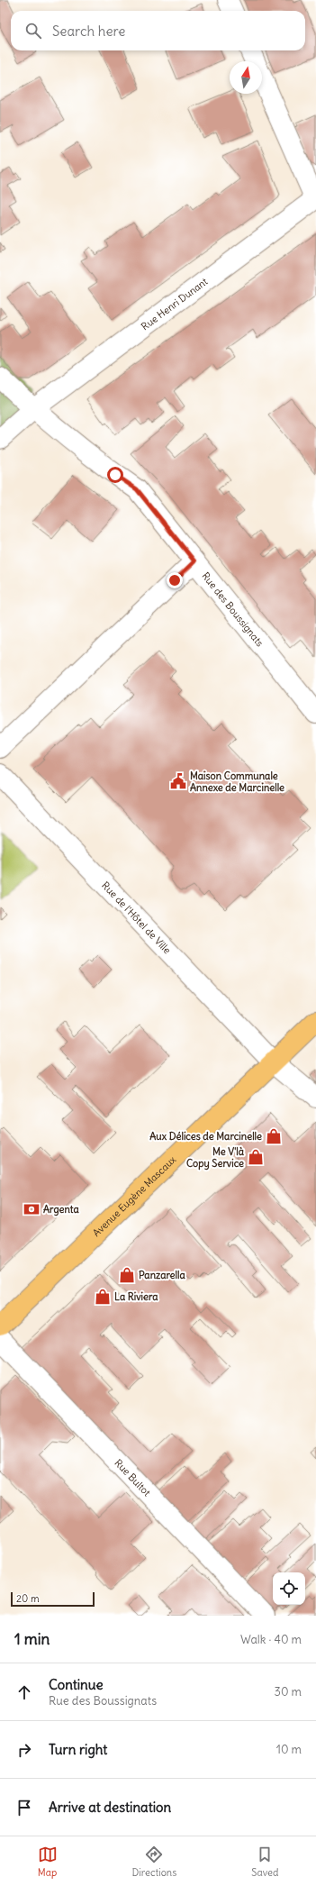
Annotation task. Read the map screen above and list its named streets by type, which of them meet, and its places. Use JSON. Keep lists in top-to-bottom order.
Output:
{
  "streets": {
    "main road": ["Avenue Eugène Mascaux"],
    "street": [
      "Rue Henri Dunant",
      "Rue des Boussignats",
      "Rue de l'Hôtel de Ville",
      "Rue Bultot"
    ]
  },
  "crossings": [
    ["Rue Henri Dunant", "Rue des Boussignats"],
    ["Rue de l'Hôtel de Ville", "Avenue Eugène Mascaux"]
  ],
  "places": {
    "public building": ["Maison Communale Annexe de Marcinelle"],
    "shop": [
      "Aux Délices de Marcinelle",
      "Me V'là Copy Service",
      "Panzarella",
      "La Riviera"
    ],
    "bank": ["Argenta"]
  },
  "scale_bar": "20 m",
  "north": "top",
  "page": {
    "search": "Search here",
    "scale": "20 m",
    "heading": ["1 min", "Walk · 40 m"],
    "list": [
      ["Continue", "Rue des Boussignats", "30 m"],
      ["Turn right", "10 m"],
      "Arrive at destination"
    ],
    "nav": ["Map", "Directions", "Saved"]
  }
}
